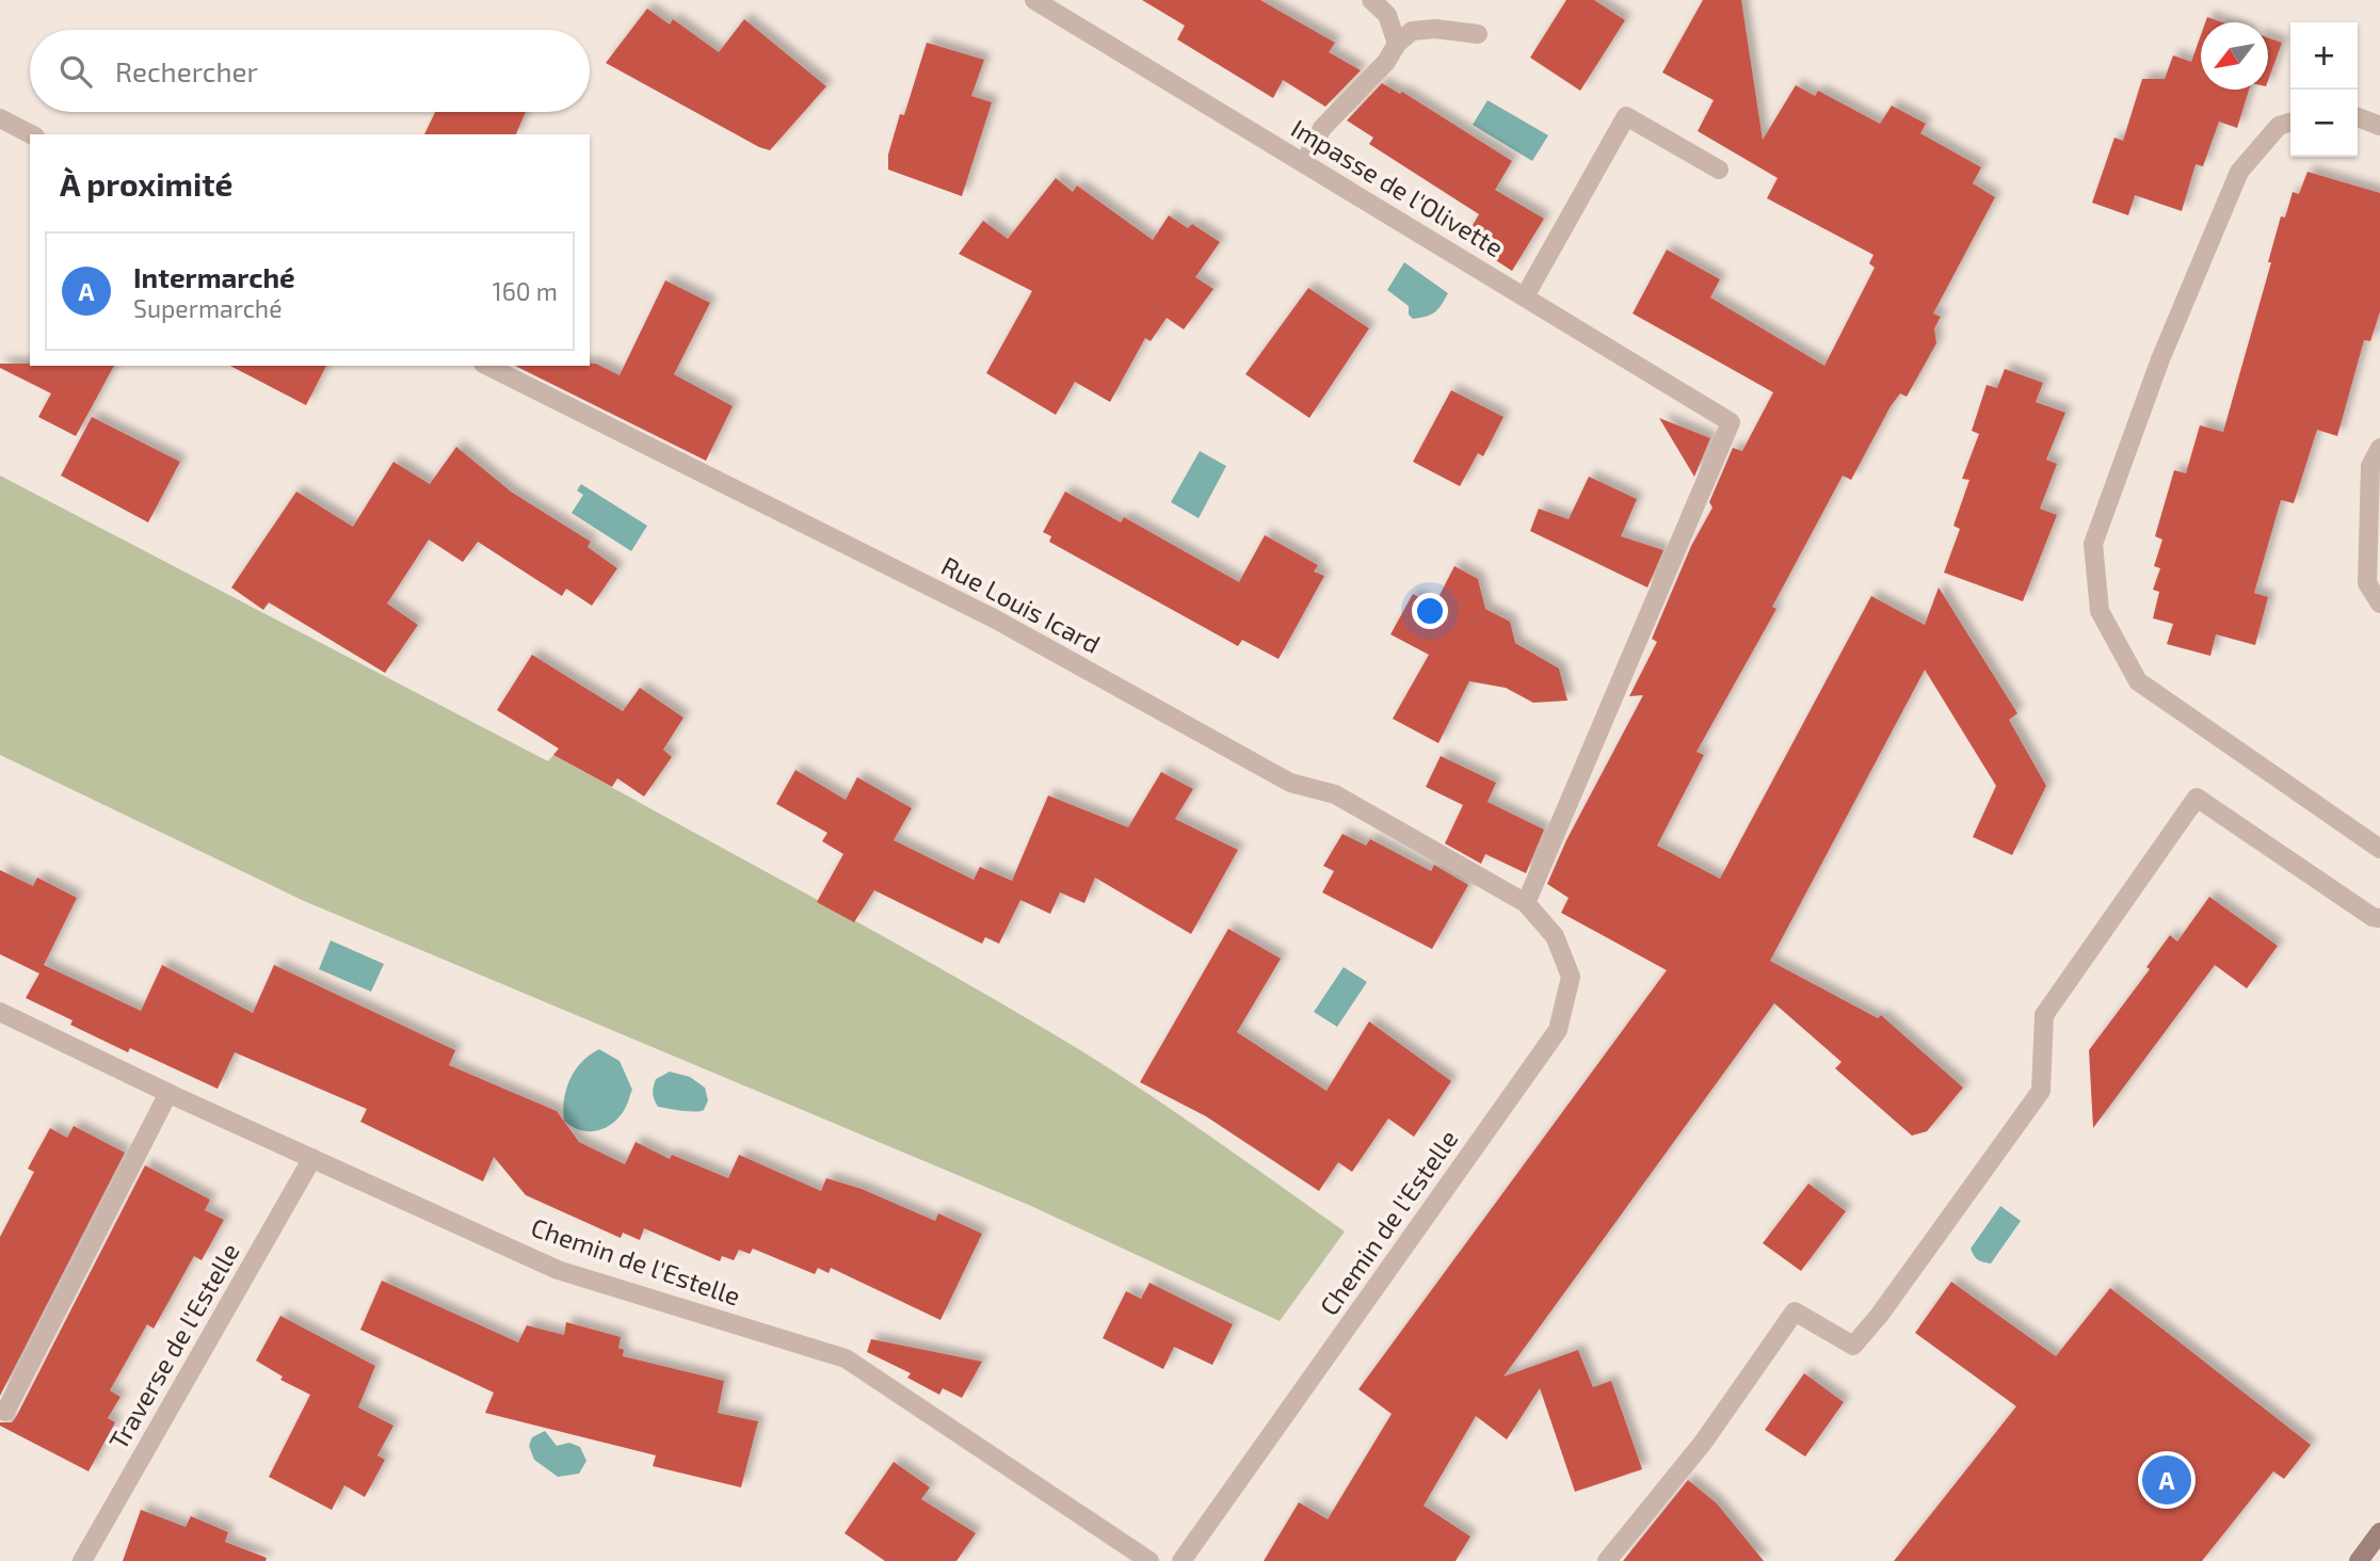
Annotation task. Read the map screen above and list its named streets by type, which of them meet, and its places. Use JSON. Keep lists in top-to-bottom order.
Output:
{
  "streets": {
    "street": [
      "Impasse de l'Olivette",
      "Rue Louis Icard",
      "Chemin de l'Estelle",
      "Traverse de l'Estelle"
    ]
  },
  "crossings": [
    ["Impasse de l'Olivette", "Rue Louis Icard"],
    ["Impasse de l'Olivette", "Chemin de l'Estelle"],
    ["Rue Louis Icard", "Chemin de l'Estelle"],
    ["Chemin de l'Estelle", "Traverse de l'Estelle"]
  ],
  "north": "bottom left",
  "page": {
    "map_buttons": ["+", "−"],
    "search": "Rechercher",
    "heading": "À proximité",
    "list": [
      {
        "mark": "A",
        "name": "Intermarché",
        "note": "Supermarché",
        "value": "160 m"
      }
    ],
    "pins": "A"
  }
}
